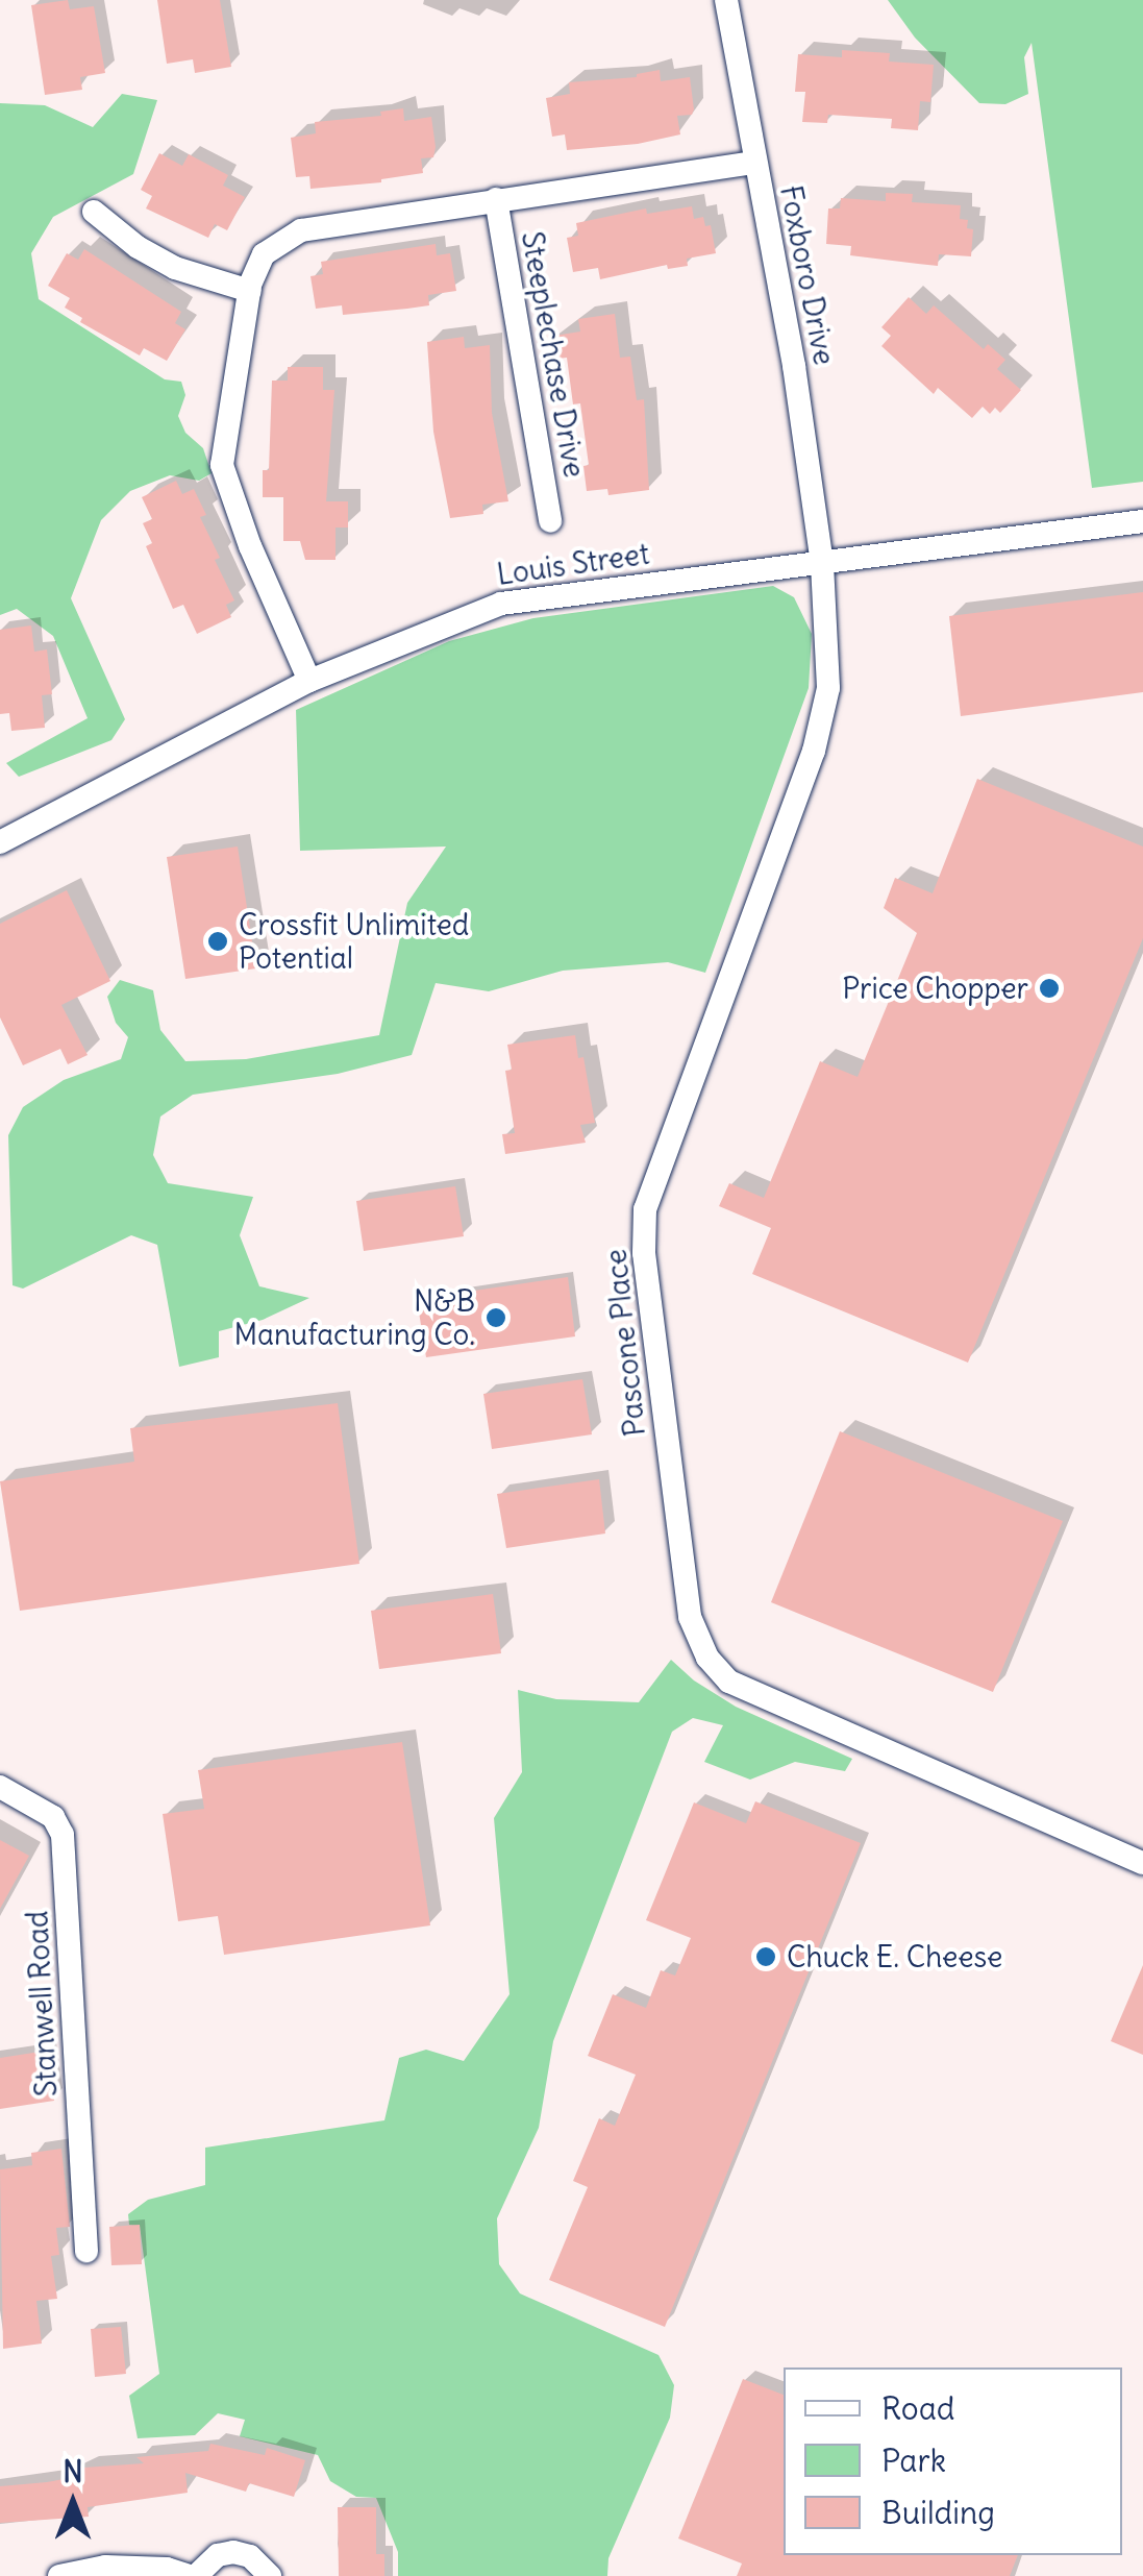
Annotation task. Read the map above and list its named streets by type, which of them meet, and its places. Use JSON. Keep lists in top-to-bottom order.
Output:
{
  "streets": {
    "street": [
      "Foxboro Drive",
      "Steeplechase Drive",
      "Louis Street",
      "Pascone Place",
      "Stanwell Road"
    ]
  },
  "crossings": [
    ["Foxboro Drive", "Steeplechase Drive"],
    ["Foxboro Drive", "Louis Street"],
    ["Foxboro Drive", "Pascone Place"],
    ["Steeplechase Drive", "Louis Street"],
    ["Louis Street", "Pascone Place"]
  ],
  "places": [
    "Crossfit Unlimited Potential",
    "Price Chopper",
    "N&B Manufacturing Co.",
    "Chuck E. Cheese"
  ],
  "legend": ["Road", "Park", "Building"],
  "north": "top"
}
